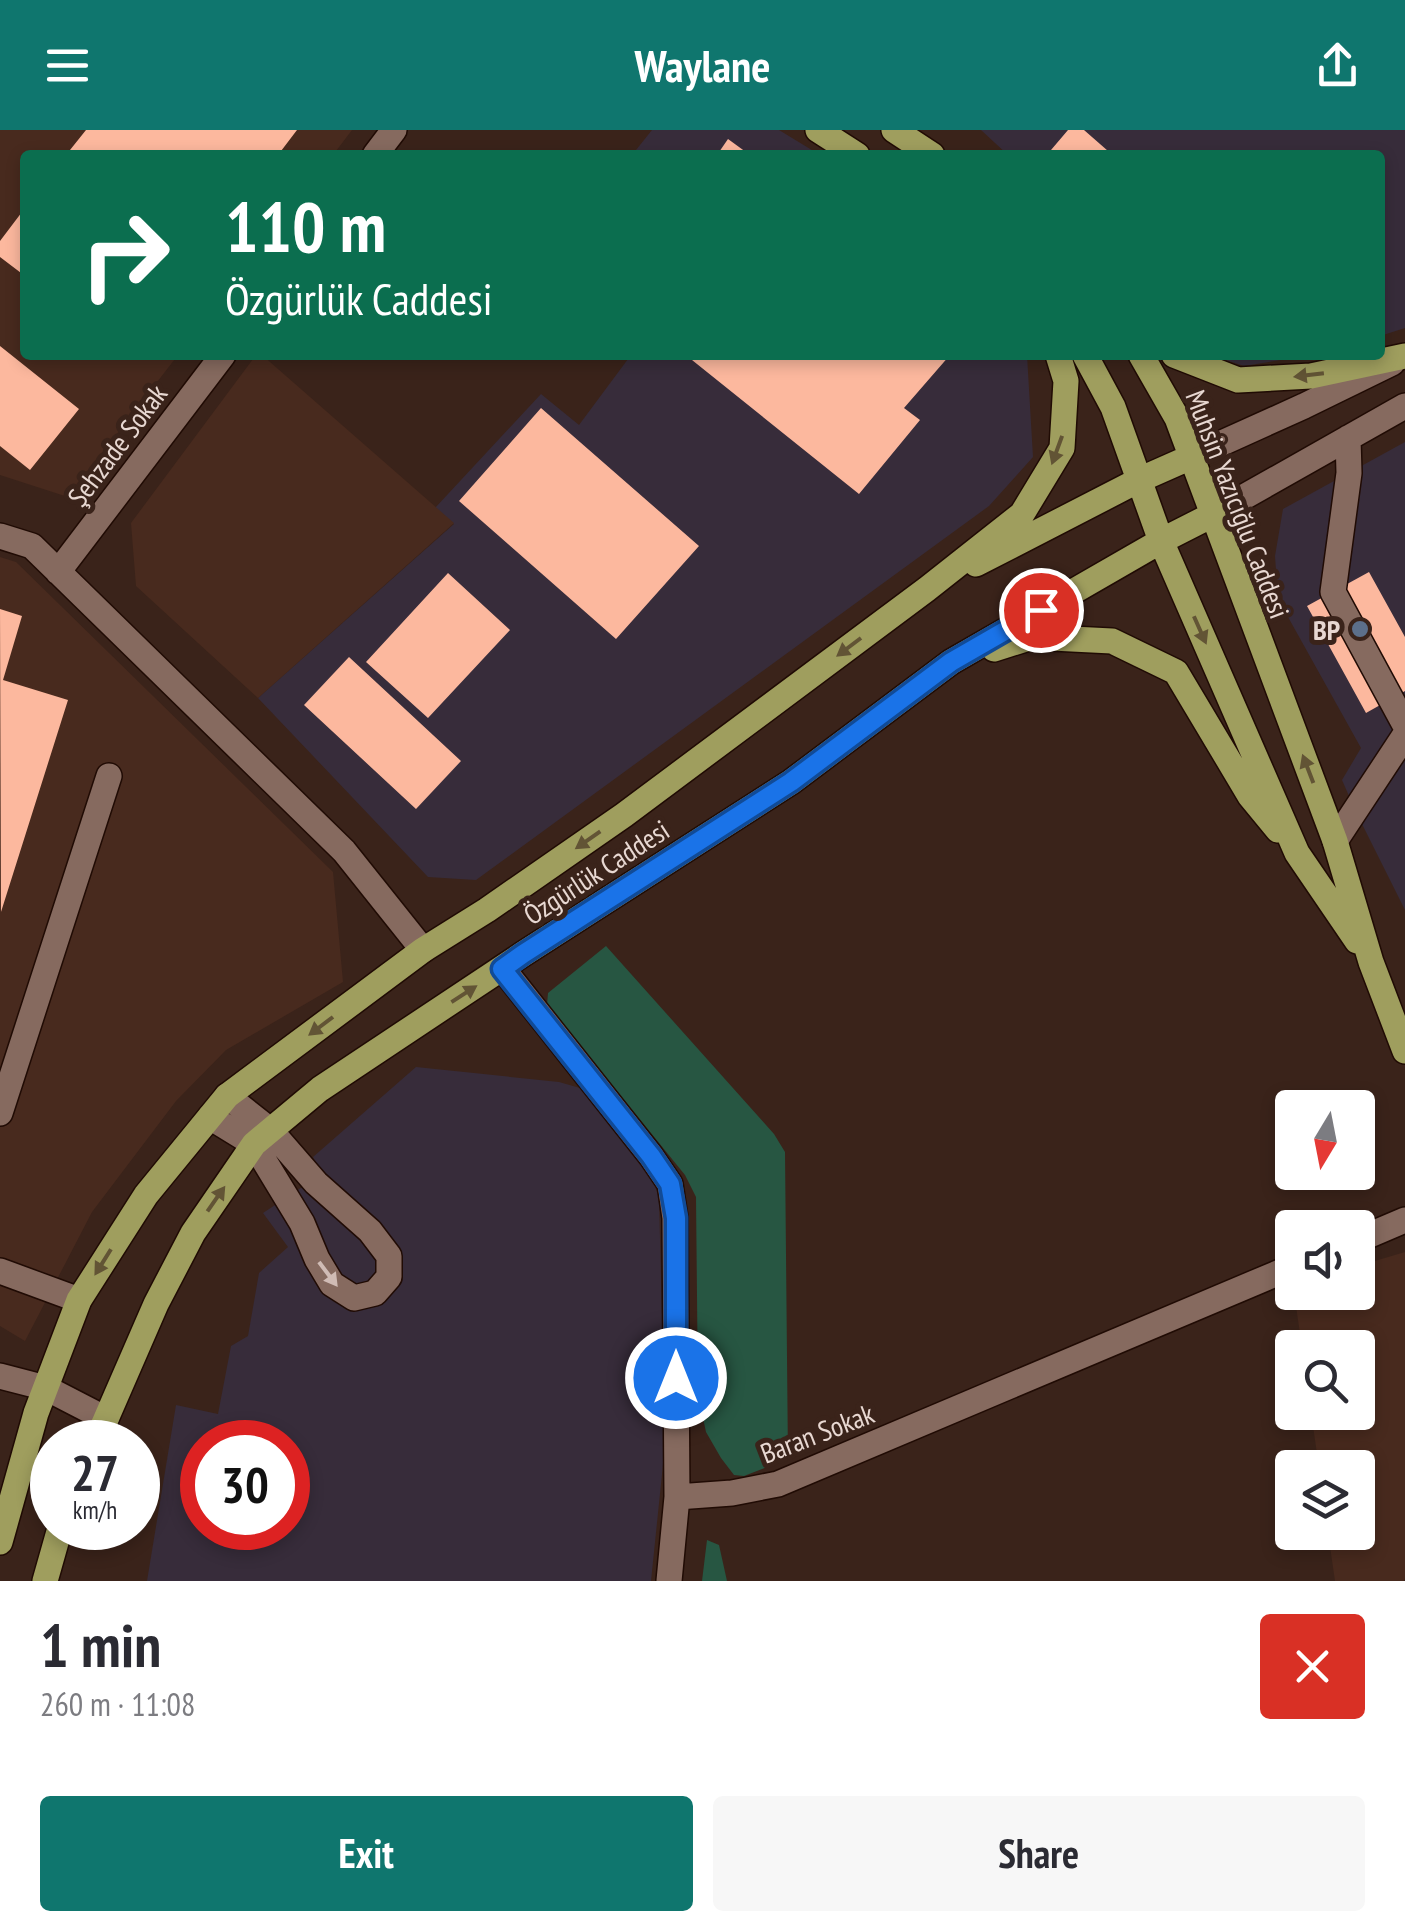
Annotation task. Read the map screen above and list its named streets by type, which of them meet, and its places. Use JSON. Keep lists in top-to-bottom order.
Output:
{
  "streets": {
    "main road": ["Muhsin Yazıcığlu Caddesi", "Özgürlük Caddesi"],
    "street": ["Şehzade Sokak", "Baran Sokak"]
  },
  "crossings": [
    ["Muhsin Yazıcığlu Caddesi", "Özgürlük Caddesi"]
  ],
  "places": ["BP"],
  "north": "bottom",
  "page": {
    "header": "Waylane",
    "turn": ["110 m", "Özgürlük Caddesi"],
    "speed": "27 km/h",
    "limit": "30",
    "heading": ["1 min", "260 m · 11:08"],
    "buttons": ["Exit", "Share"]
  }
}
